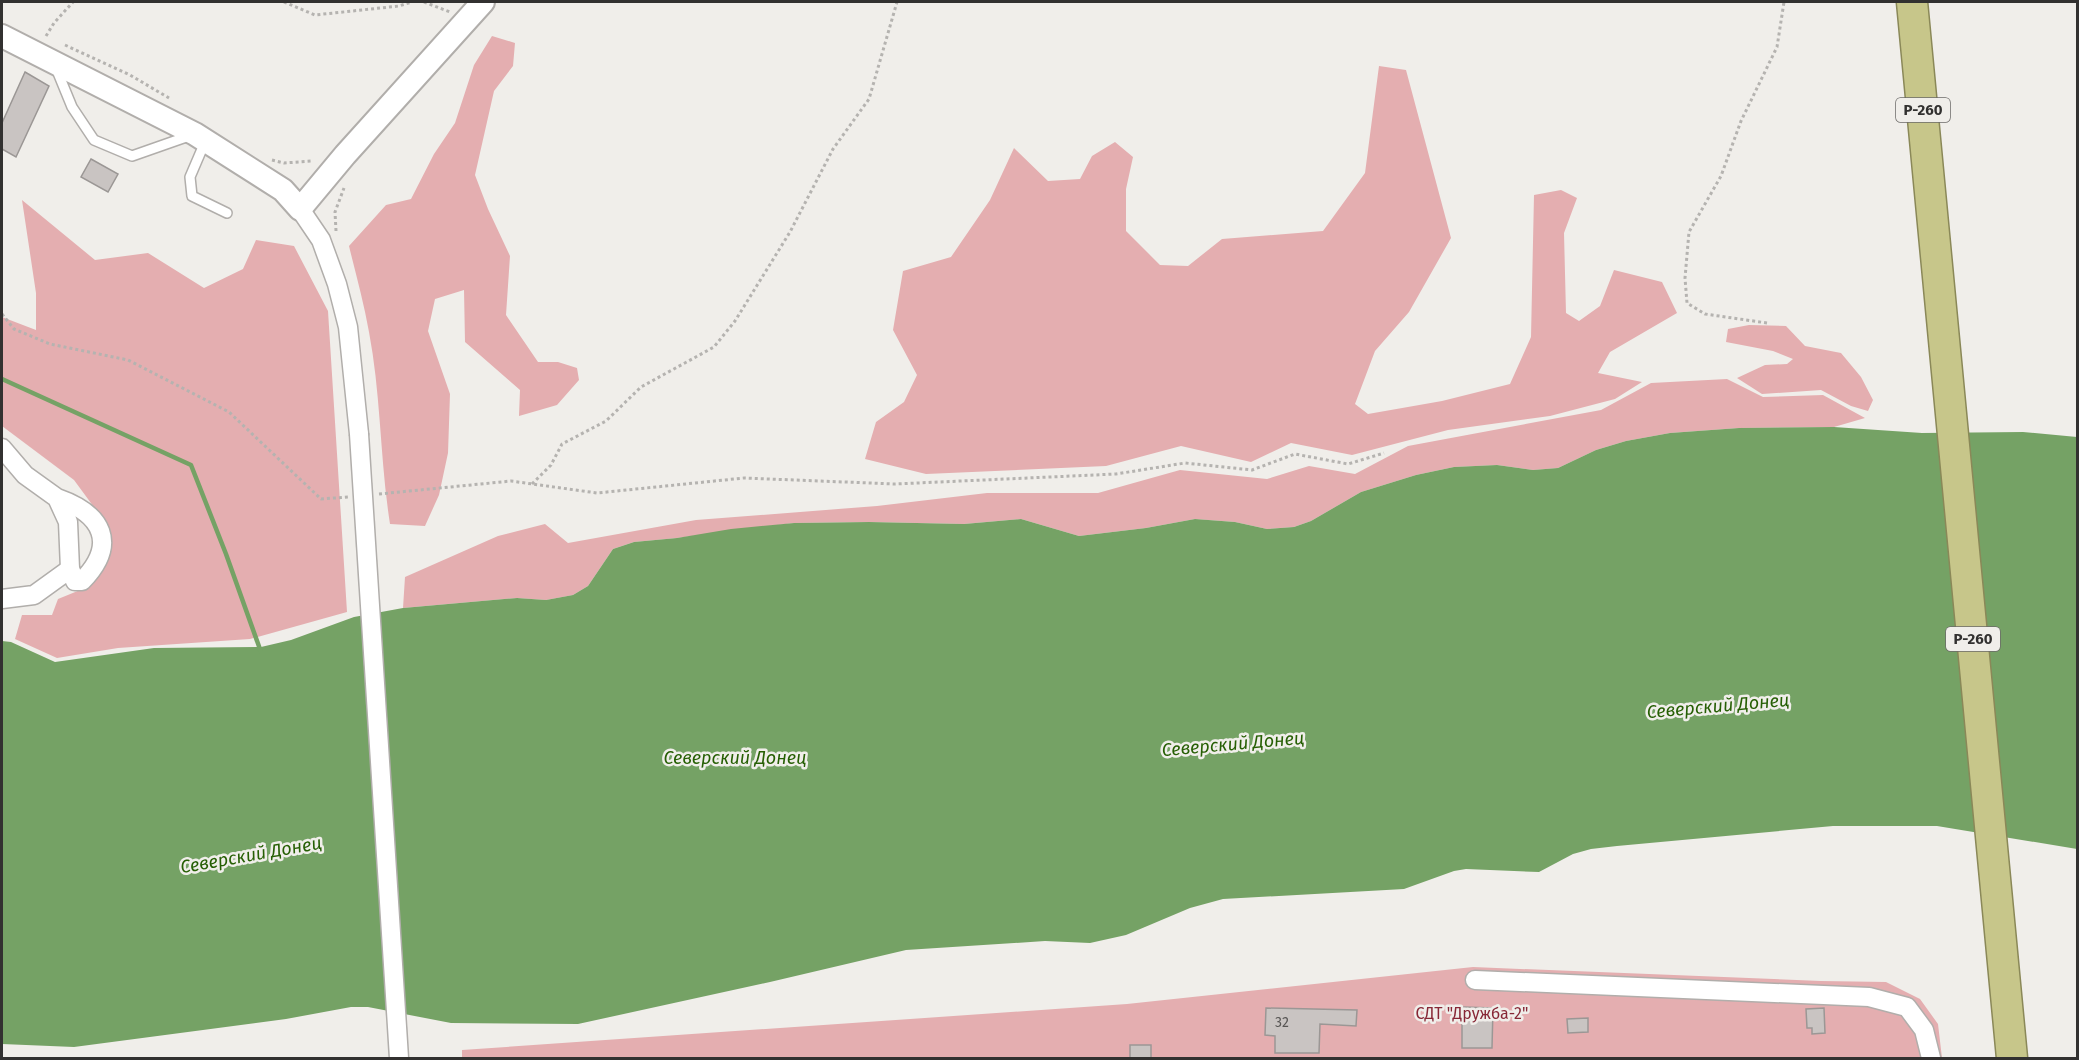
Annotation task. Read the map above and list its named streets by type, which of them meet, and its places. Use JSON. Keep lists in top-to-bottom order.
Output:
{
  "streets": {
    "highway": ["Р-260"]
  },
  "water": ["Северский Донец"],
  "parks": ["СДТ \"Дружба-2\""],
  "house_numbers": ["32"]
}
